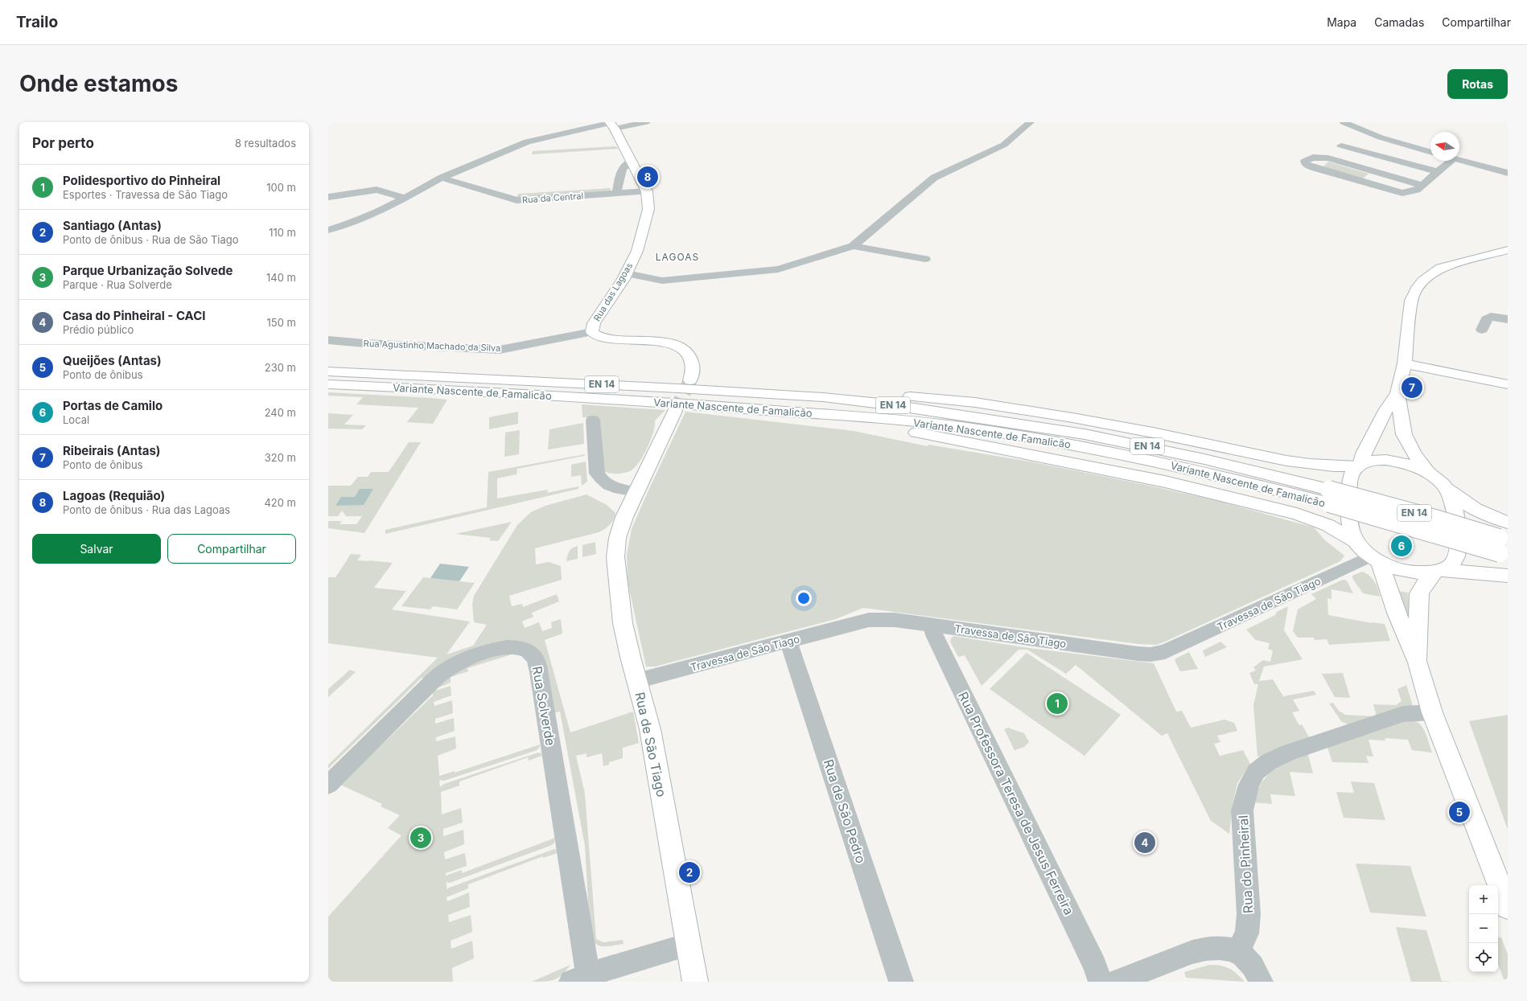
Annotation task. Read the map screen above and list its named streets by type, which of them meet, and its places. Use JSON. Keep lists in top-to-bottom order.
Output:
{
  "streets": {
    "main road": [
      "Rua das Lagoas",
      "EN 14",
      "Variante Nascente de Famalicão",
      "Rua de São Tiago"
    ],
    "street": [
      "Rua da Central",
      "Rua Agustinho Machado da Silva",
      "Travessa de São Tiago",
      "Rua Solverde",
      "Rua Professora Teresa de Jesus Ferreira",
      "Rua de São Pedro",
      "Rua do Pinheiral"
    ]
  },
  "crossings": [
    ["Rua da Central", "Rua das Lagoas"],
    ["Rua das Lagoas", "Rua Agustinho Machado da Silva"],
    ["Travessa de São Tiago", "Rua de São Tiago"],
    ["Travessa de São Tiago", "Rua Professora Teresa de Jesus Ferreira"],
    ["Travessa de São Tiago", "Rua de São Pedro"],
    ["Rua Solverde", "Rua de São Tiago"]
  ],
  "districts": ["LAGOAS"],
  "north": "left",
  "page": {
    "header": "Trailo",
    "nav": ["Mapa", "Camadas", "Compartilhar"],
    "buttons": [
      "Rotas",
      ["Salvar", "Compartilhar"]
    ],
    "title": "Onde estamos",
    "heading": ["Por perto", "8 resultados"],
    "list": [
      {
        "mark": "1",
        "name": "Polidesportivo do Pinheiral",
        "note": "Esportes · Travessa de São Tiago",
        "value": "100 m"
      },
      {
        "mark": "2",
        "name": "Santiago (Antas)",
        "note": "Ponto de ônibus · Rua de São Tiago",
        "value": "110 m"
      },
      {
        "mark": "3",
        "name": "Parque Urbanização Solvede",
        "note": "Parque · Rua Solverde",
        "value": "140 m"
      },
      {
        "mark": "4",
        "name": "Casa do Pinheiral - CACI",
        "note": "Prédio público",
        "value": "150 m"
      },
      {
        "mark": "5",
        "name": "Queijões (Antas)",
        "note": "Ponto de ônibus",
        "value": "230 m"
      },
      {
        "mark": "6",
        "name": "Portas de Camilo",
        "note": "Local",
        "value": "240 m"
      },
      {
        "mark": "7",
        "name": "Ribeirais (Antas)",
        "note": "Ponto de ônibus",
        "value": "320 m"
      },
      {
        "mark": "8",
        "name": "Lagoas (Requião)",
        "note": "Ponto de ônibus · Rua das Lagoas",
        "value": "420 m"
      }
    ],
    "pins": [
      "8",
      "7",
      "6",
      "1",
      "5",
      "3",
      "4",
      "2"
    ],
    "map_buttons": ["+", "−"]
  }
}
